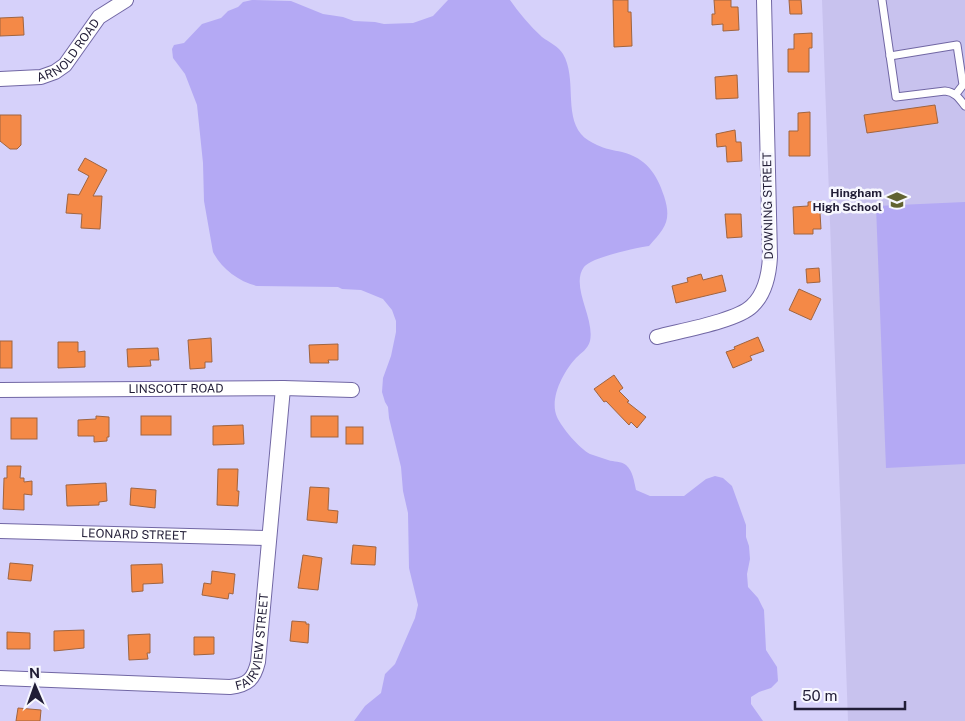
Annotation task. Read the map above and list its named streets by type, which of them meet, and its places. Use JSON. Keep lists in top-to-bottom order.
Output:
{
  "streets": {
    "street": [
      "ARNOLD ROAD",
      "DOWNING STREET",
      "LINSCOTT ROAD",
      "LEONARD STREET",
      "FAIRVIEW STREET"
    ]
  },
  "crossings": [
    ["LINSCOTT ROAD", "FAIRVIEW STREET"],
    ["LEONARD STREET", "FAIRVIEW STREET"]
  ],
  "places": {
    "school or university": ["Hingham High School"]
  },
  "scale_bar": "50 m",
  "north": "top"
}
